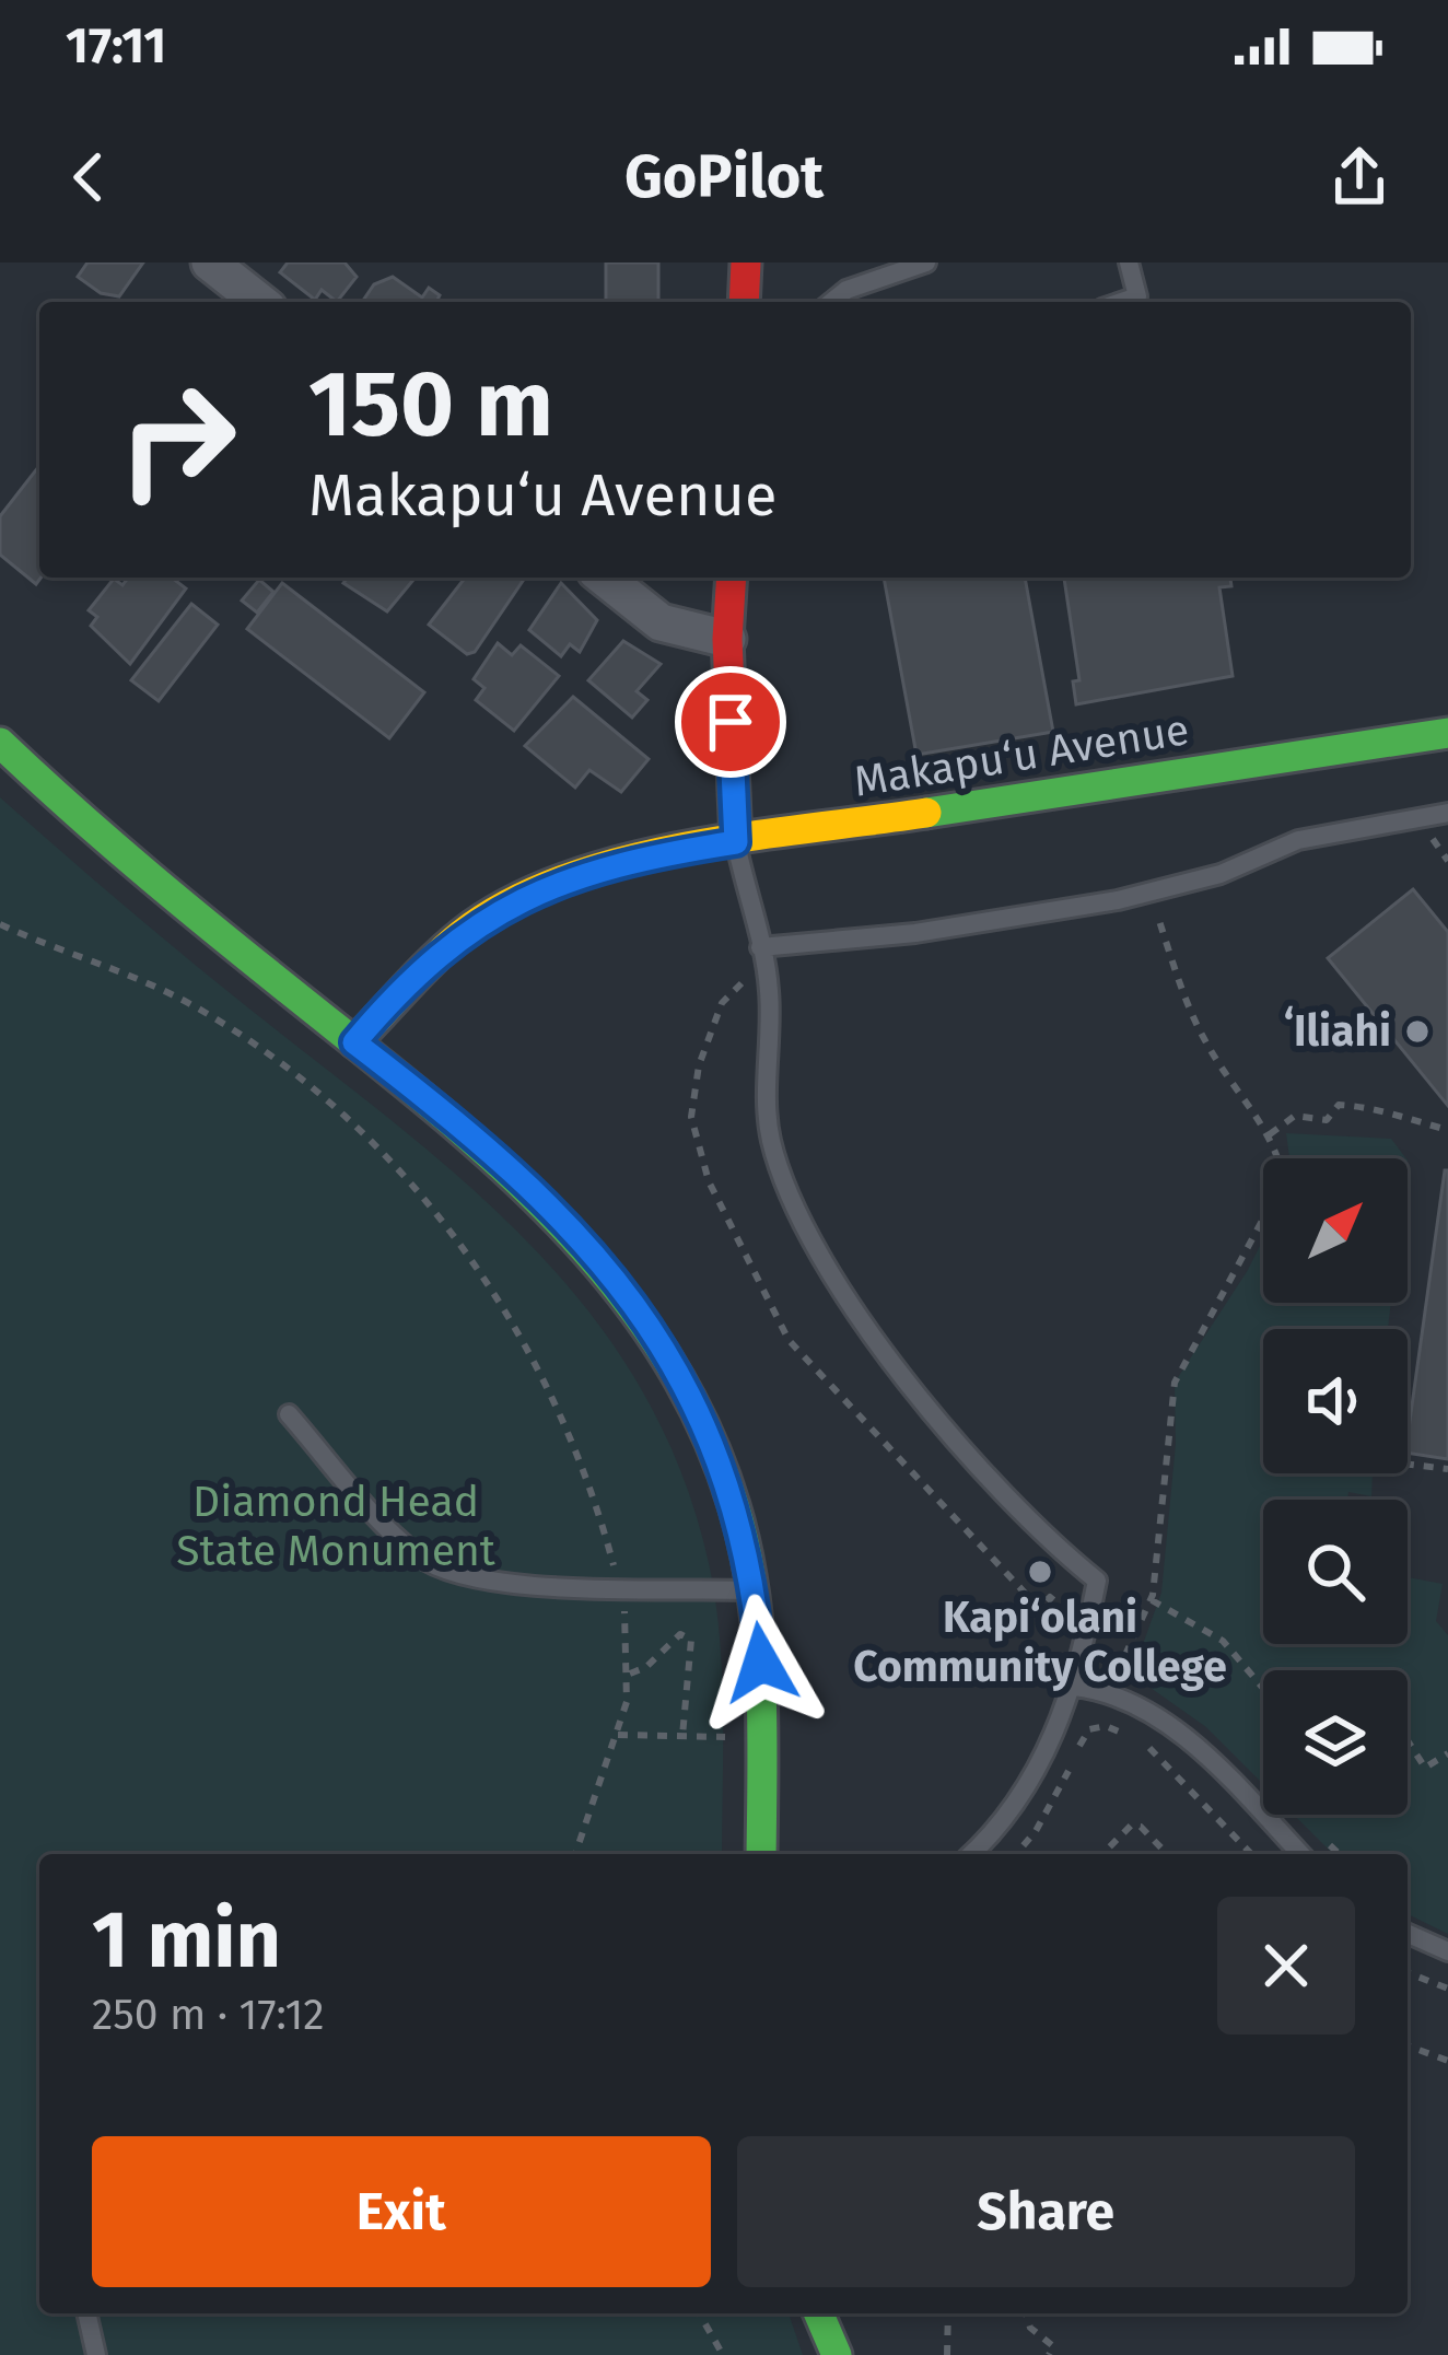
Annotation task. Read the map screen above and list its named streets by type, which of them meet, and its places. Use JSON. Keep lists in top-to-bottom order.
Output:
{
  "streets": {
    "street": ["Makapu‘u Avenue"]
  },
  "parks": ["Diamond Head State Monument"],
  "places": ["ʻIliahi", "Kapi‘olani Community College"],
  "north": "top right",
  "page": {
    "status": "17:11",
    "header": "GoPilot",
    "turn": ["150 m", "Makapu‘u Avenue"],
    "heading": ["1 min", "250 m · 17:12"],
    "buttons": ["Exit", "Share"]
  }
}
